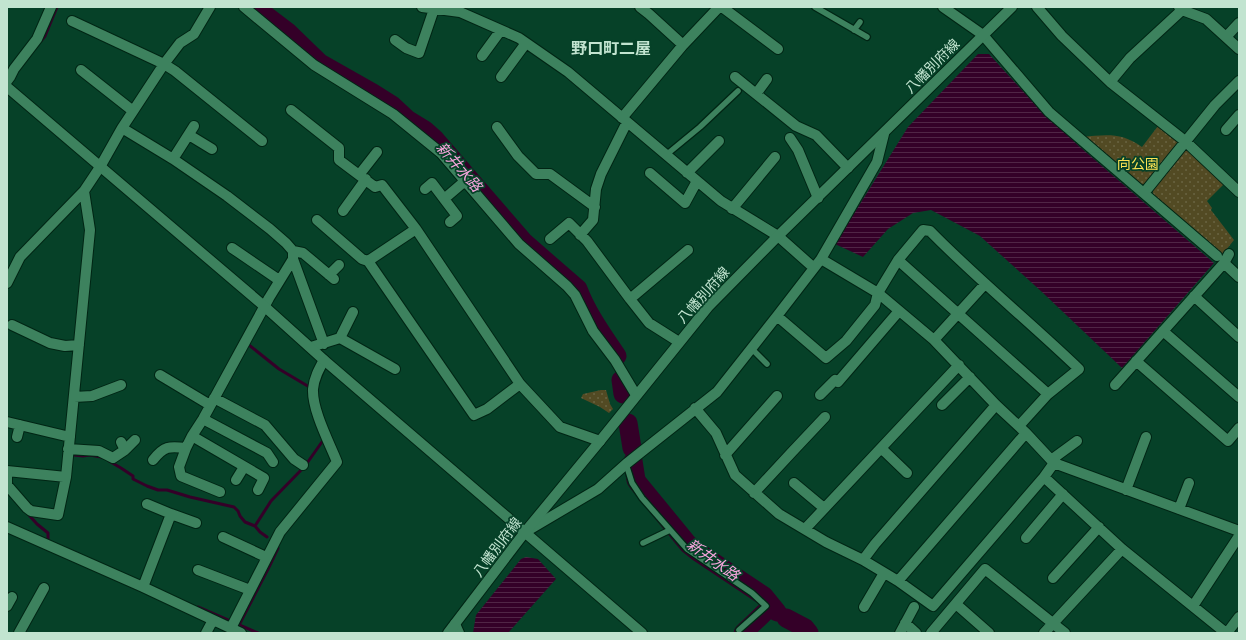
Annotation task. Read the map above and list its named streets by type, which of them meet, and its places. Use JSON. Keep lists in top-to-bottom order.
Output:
{
  "streets": {
    "street": ["八幡別府線"]
  },
  "districts": ["野口町二屋"],
  "water": ["新井水路"],
  "parks": ["向公園"]
}
